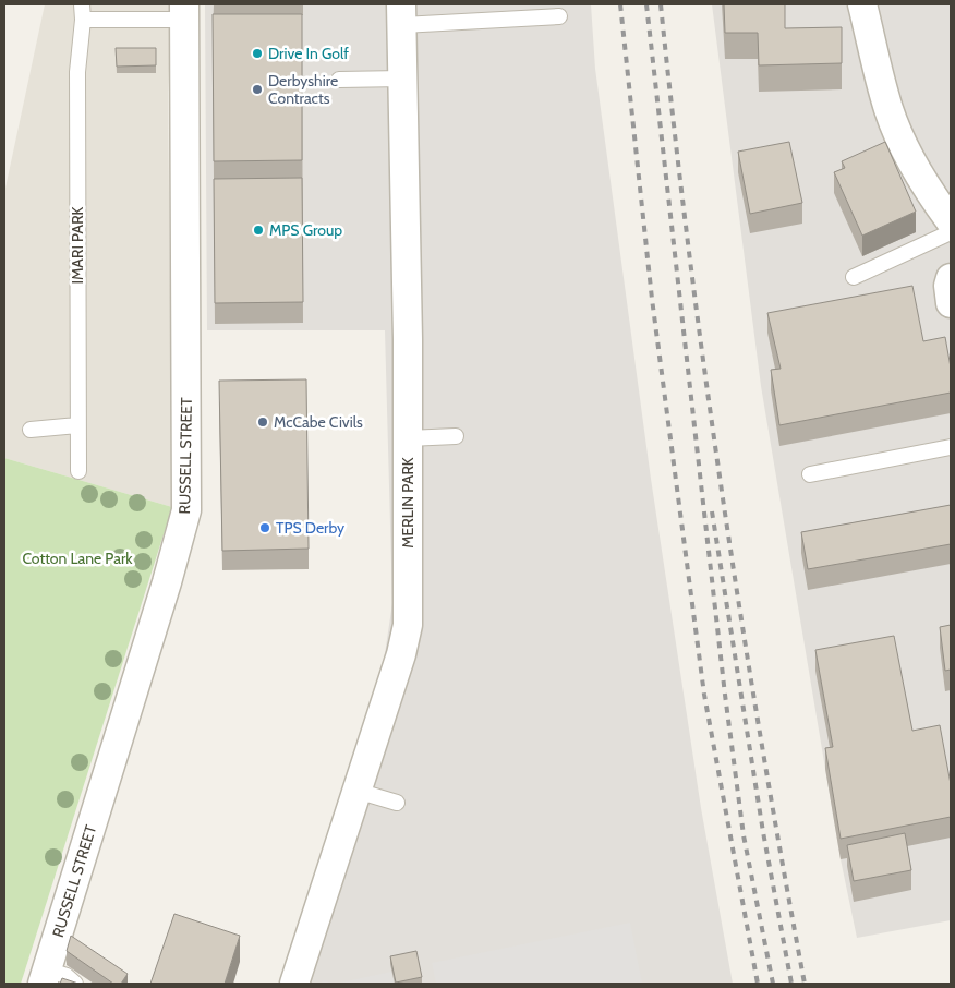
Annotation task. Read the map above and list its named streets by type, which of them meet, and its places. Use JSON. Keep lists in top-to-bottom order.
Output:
{
  "streets": {
    "street": ["RUSSELL STREET", "MERLIN PARK"],
    "lane": ["IMARI PARK"]
  },
  "parks": ["Cotton Lane Park"],
  "places": [
    "Drive In Golf",
    "Derbyshire Contracts",
    "MPS Group",
    "McCabe Civils",
    "TPS Derby"
  ]
}
